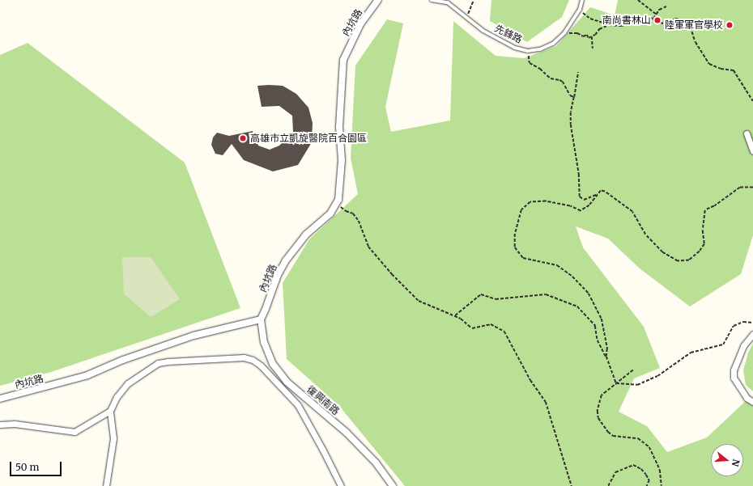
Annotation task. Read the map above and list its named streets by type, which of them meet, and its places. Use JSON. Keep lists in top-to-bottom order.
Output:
{
  "streets": {
    "street": ["內坑路", "復興南路"],
    "lane": ["先鋒路"]
  },
  "crossings": [
    ["內坑路", "復興南路"]
  ],
  "places": ["南尚書林山", "陸軍軍官學校", "高雄市立凱旋醫院百合園區"],
  "scale_bar": "50 m",
  "north": "right"
}
